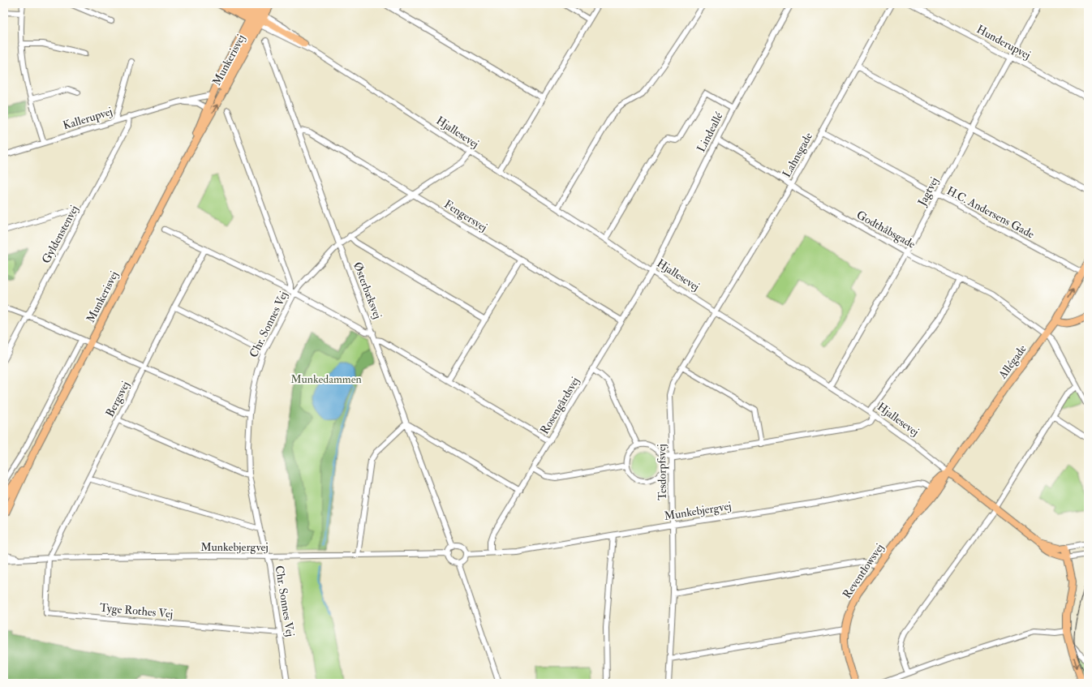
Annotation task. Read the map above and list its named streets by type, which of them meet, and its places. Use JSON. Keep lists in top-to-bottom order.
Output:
{
  "streets": {
    "main road": [
      "Munkerisvej",
      "Hjallesevej",
      "Allégade",
      "Reventlowsvej"
    ],
    "street": [
      "Hunderupvej",
      "Kallerupvej",
      "Lindeallé",
      "Lahnsgade",
      "Jagtvej",
      "H.C. Andersens Gade",
      "Fengersvej",
      "Godthåbsgade",
      "Gyldenstenvej",
      "Østerbæksvej",
      "Chr. Sonnes Vej",
      "Bergsvej",
      "Rosengårdsvej",
      "Tesdorpfsvej",
      "Munkebjergvej",
      "Tyge Rothes Vej"
    ]
  },
  "crossings": [
    ["Hunderupvej", "Jagtvej"],
    ["Munkerisvej", "Kallerupvej"],
    ["Munkerisvej", "Hjallesevej"],
    ["Kallerupvej", "Gyldenstenvej"],
    ["Hjallesevej", "Lindeallé"],
    ["Hjallesevej", "Lahnsgade"],
    ["Hjallesevej", "Jagtvej"],
    ["Hjallesevej", "Chr. Sonnes Vej"],
    ["Hjallesevej", "Allégade"],
    ["Hjallesevej", "Rosengårdsvej"],
    ["Hjallesevej", "Tesdorpfsvej"],
    ["Hjallesevej", "Reventlowsvej"],
    ["Lindeallé", "Godthåbsgade"],
    ["Lindeallé", "Rosengårdsvej"],
    ["Lahnsgade", "H.C. Andersens Gade"],
    ["Lahnsgade", "Godthåbsgade"],
    ["Lahnsgade", "Tesdorpfsvej"],
    ["Jagtvej", "H.C. Andersens Gade"],
    ["Jagtvej", "Godthåbsgade"],
    ["H.C. Andersens Gade", "Allégade"],
    ["Fengersvej", "Østerbæksvej"],
    ["Fengersvej", "Chr. Sonnes Vej"],
    ["Fengersvej", "Rosengårdsvej"],
    ["Godthåbsgade", "Allégade"],
    ["Østerbæksvej", "Chr. Sonnes Vej"],
    ["Østerbæksvej", "Munkebjergvej"],
    ["Chr. Sonnes Vej", "Munkebjergvej"],
    ["Chr. Sonnes Vej", "Tyge Rothes Vej"],
    ["Allégade", "Reventlowsvej"],
    ["Bergsvej", "Munkebjergvej"],
    ["Bergsvej", "Tyge Rothes Vej"],
    ["Rosengårdsvej", "Munkebjergvej"],
    ["Tesdorpfsvej", "Munkebjergvej"],
    ["Munkebjergvej", "Reventlowsvej"],
    ["Munkebjergvej", "Tyge Rothes Vej"]
  ],
  "parks": ["Munkedammen"]
}
